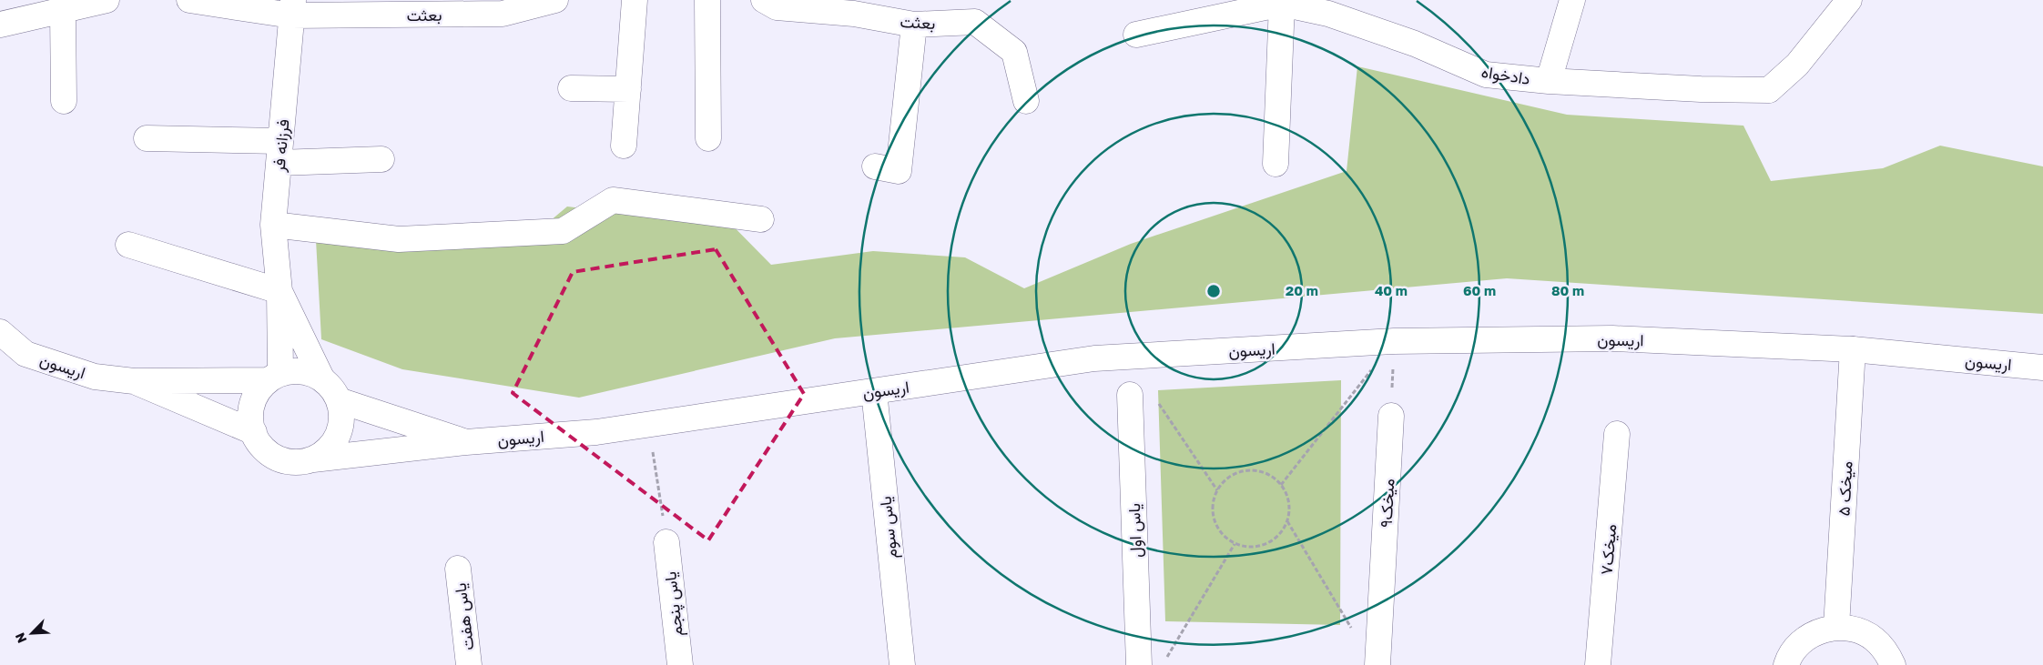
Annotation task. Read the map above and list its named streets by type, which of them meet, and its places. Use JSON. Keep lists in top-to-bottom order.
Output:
{
  "streets": {
    "street": [
      "بعثت",
      "دادخواه",
      "فرزانه فر",
      "اریسون",
      "میخک ۵",
      "میخک۹",
      "یاس سوم",
      "یاس اول",
      "میخک۷",
      "یاس پنجم",
      "یاس هفت"
    ]
  },
  "crossings": [
    ["بعثت", "فرزانه فر"],
    ["فرزانه فر", "اریسون"],
    ["اریسون", "میخک ۵"],
    ["اریسون", "یاس سوم"]
  ],
  "north": "bottom left",
  "rings": [
    "20 m",
    "40 m",
    "60 m",
    "80 m"
  ]
}
